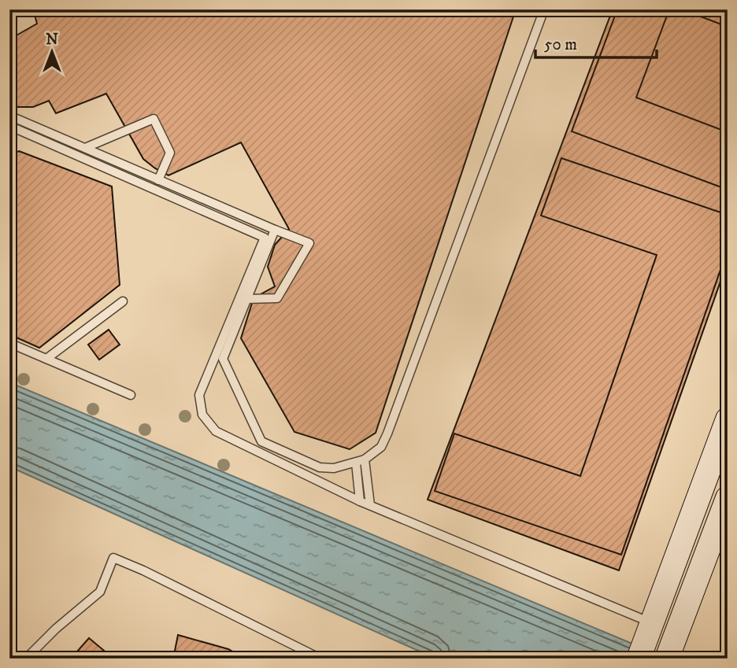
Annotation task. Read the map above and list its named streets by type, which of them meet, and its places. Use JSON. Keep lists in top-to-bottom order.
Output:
{
  "scale_bar": "50 m",
  "north": "top"
}
